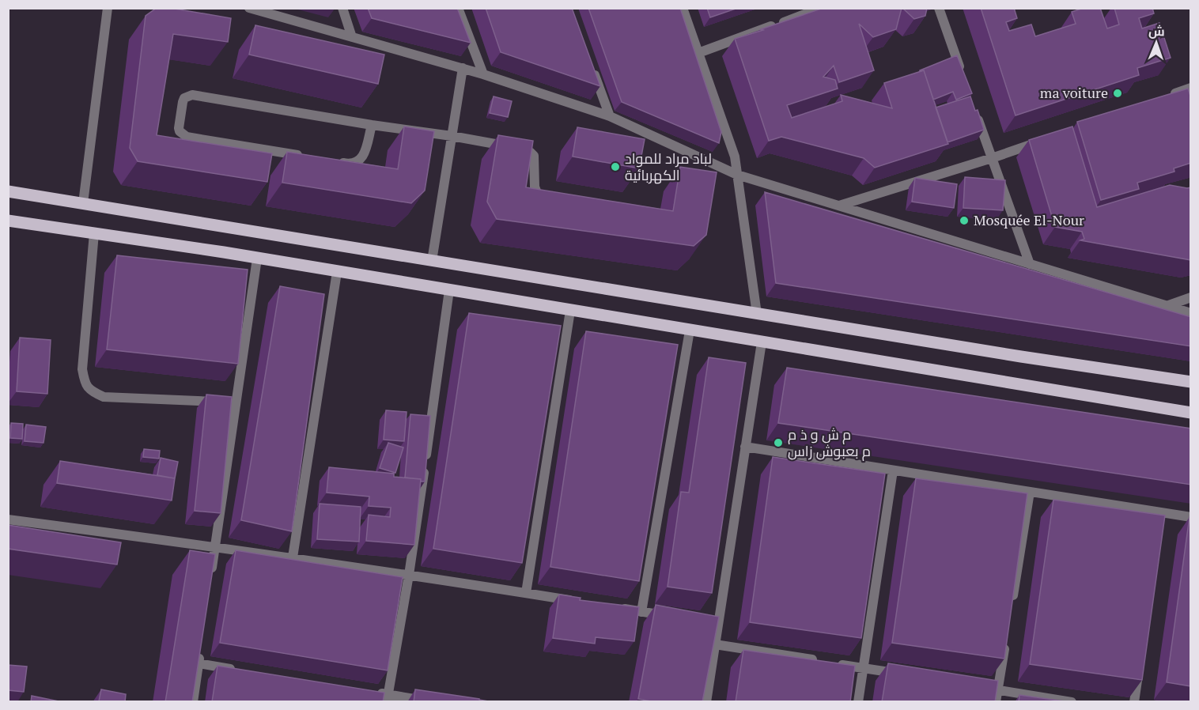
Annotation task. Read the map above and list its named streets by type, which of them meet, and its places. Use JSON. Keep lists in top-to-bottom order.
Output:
{
  "places": [
    "ma voiture",
    "لباد مراد للمواد الكهربائية",
    "Mosquée El-Nour",
    "م ش و ذ م م بعبوش زاس"
  ],
  "north": "top"
}
